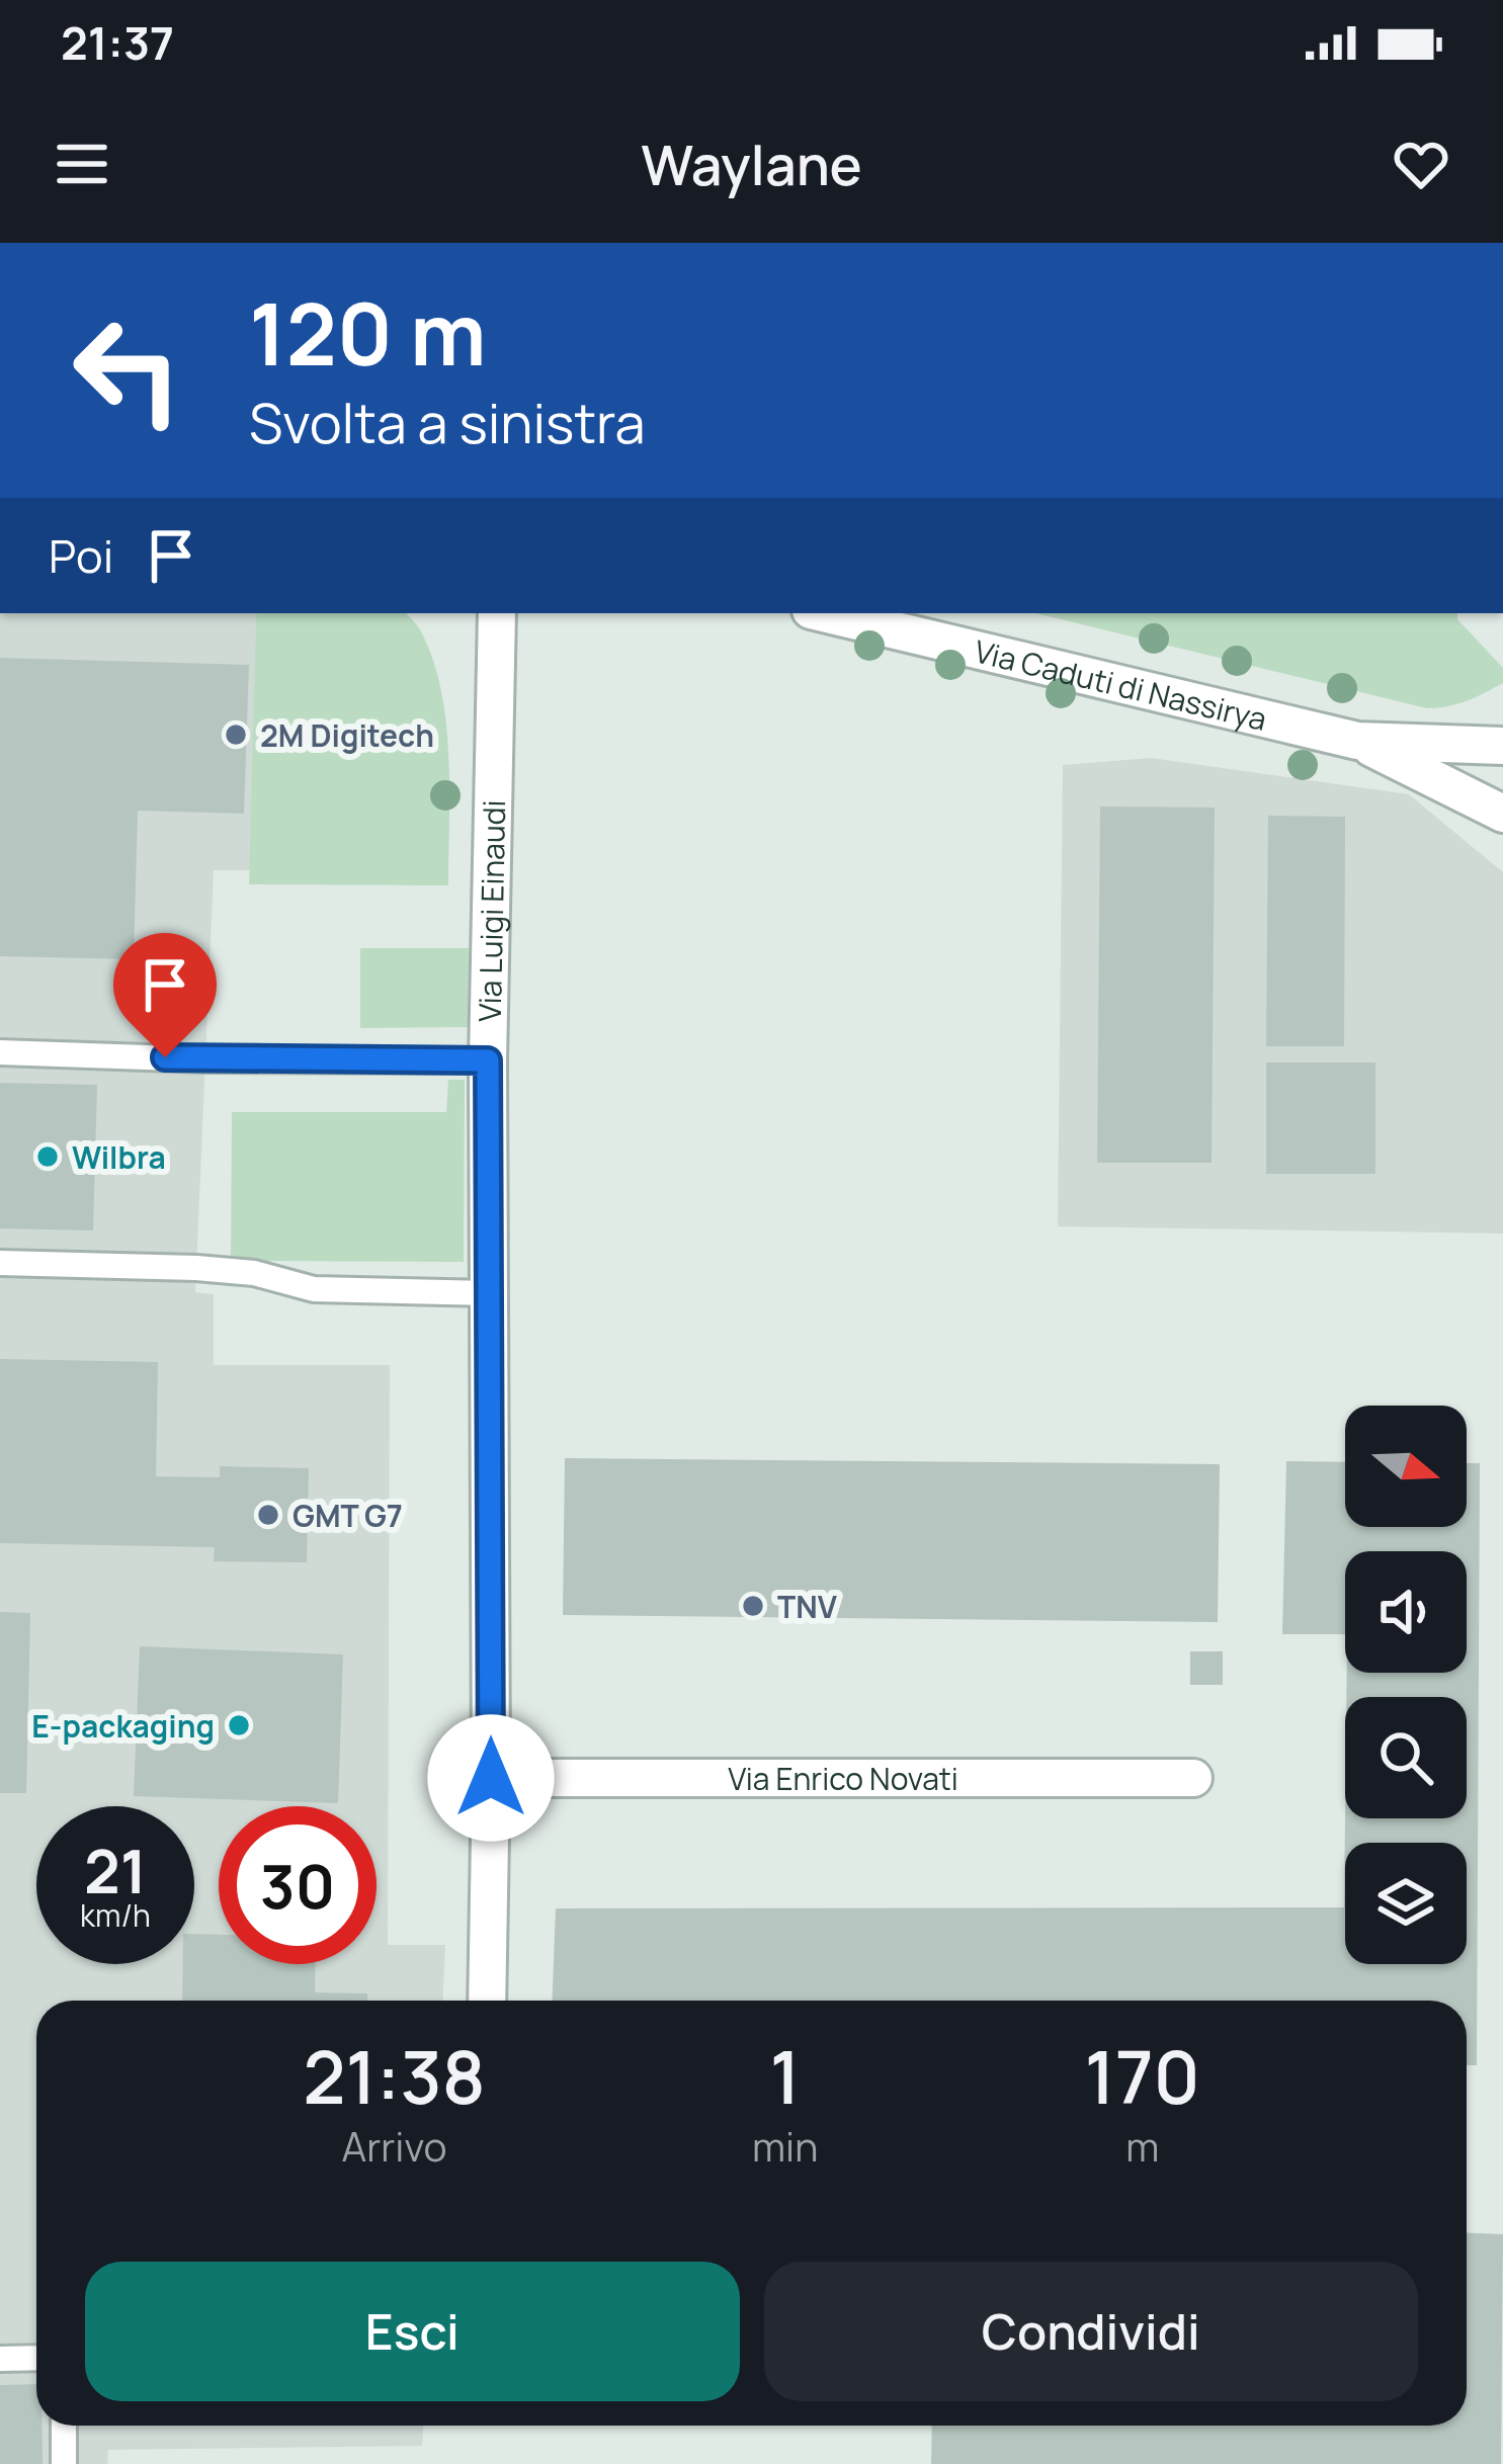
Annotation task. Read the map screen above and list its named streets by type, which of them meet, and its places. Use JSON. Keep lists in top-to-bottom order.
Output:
{
  "streets": {
    "street": ["Via Caduti di Nassirya", "Via Luigi Einaudi", "Via Enrico Novati"]
  },
  "crossings": [
    ["Via Luigi Einaudi", "Via Enrico Novati"]
  ],
  "places": [
    "2M Digitech",
    "Wilbra",
    "GMT G7",
    "TNV",
    "E-packaging"
  ],
  "north": "right",
  "page": {
    "status": "21:37",
    "header": "Waylane",
    "turn": ["120 m", "Svolta a sinistra"],
    "then": "Poi",
    "speed": "21 km/h",
    "limit": "30",
    "eta": [
      "21:38",
      "Arrivo",
      "1",
      "min",
      "170",
      "m"
    ],
    "buttons": ["Esci", "Condividi"]
  }
}
